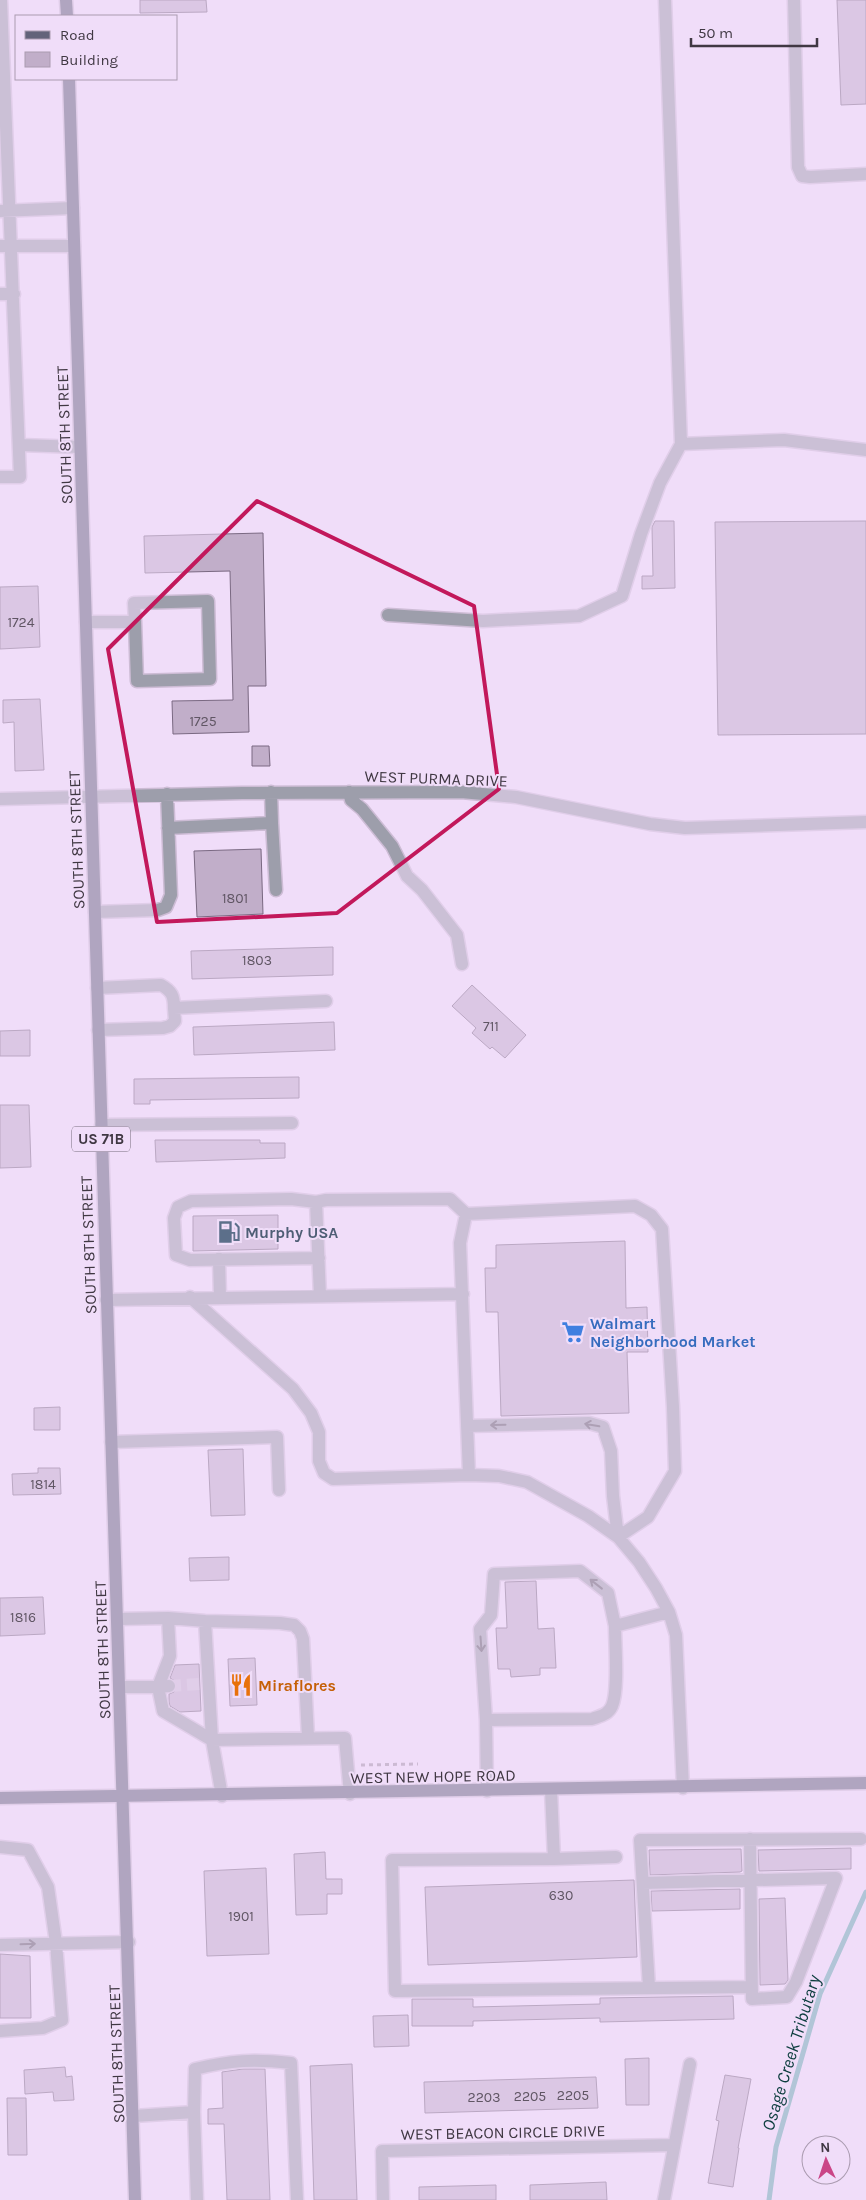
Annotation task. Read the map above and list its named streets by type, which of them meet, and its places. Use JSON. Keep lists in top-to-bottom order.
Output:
{
  "streets": {
    "main road": ["SOUTH 8TH STREET", "US 71B", "WEST NEW HOPE ROAD"],
    "street": ["WEST PURMA DRIVE", "WEST BEACON CIRCLE DRIVE"]
  },
  "crossings": [
    ["SOUTH 8TH STREET", "WEST PURMA DRIVE"],
    ["SOUTH 8TH STREET", "WEST NEW HOPE ROAD"]
  ],
  "water": ["Osage Creek Tributary"],
  "places": {
    "fuel station": ["Murphy USA"],
    "supermarket": ["Walmart Neighborhood Market"],
    "restaurant": ["Miraflores"]
  },
  "house_numbers": [
    "1724",
    "1725",
    "1801",
    "1803",
    "711",
    "1814",
    "1816",
    "630",
    "1901",
    "2205",
    "2205",
    "2203"
  ],
  "legend": ["Road", "Building"],
  "scale_bar": "50 m",
  "north": "top"
}
